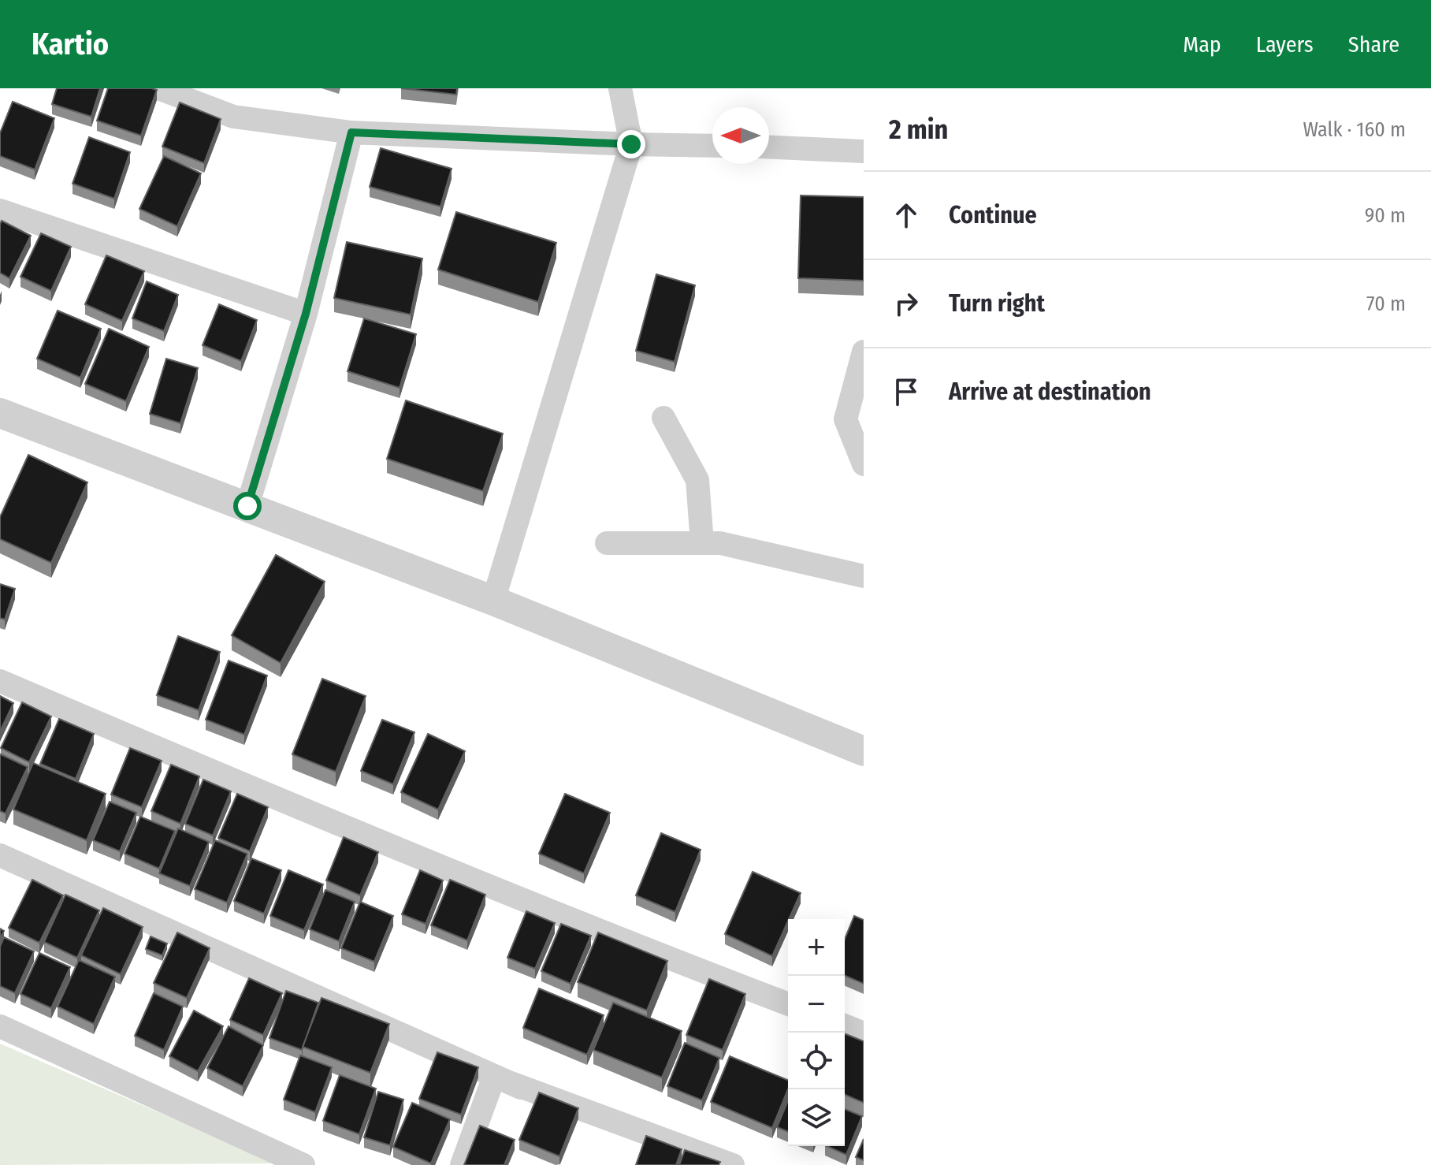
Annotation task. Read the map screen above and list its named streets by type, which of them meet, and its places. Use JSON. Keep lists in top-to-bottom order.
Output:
{
  "north": "left",
  "page": {
    "header": "Kartio",
    "nav": ["Map", "Layers", "Share"],
    "heading": ["2 min", "Walk · 160 m"],
    "list": [
      ["Continue", "90 m"],
      ["Turn right", "70 m"],
      "Arrive at destination"
    ],
    "map_buttons": ["+", "−"]
  }
}
